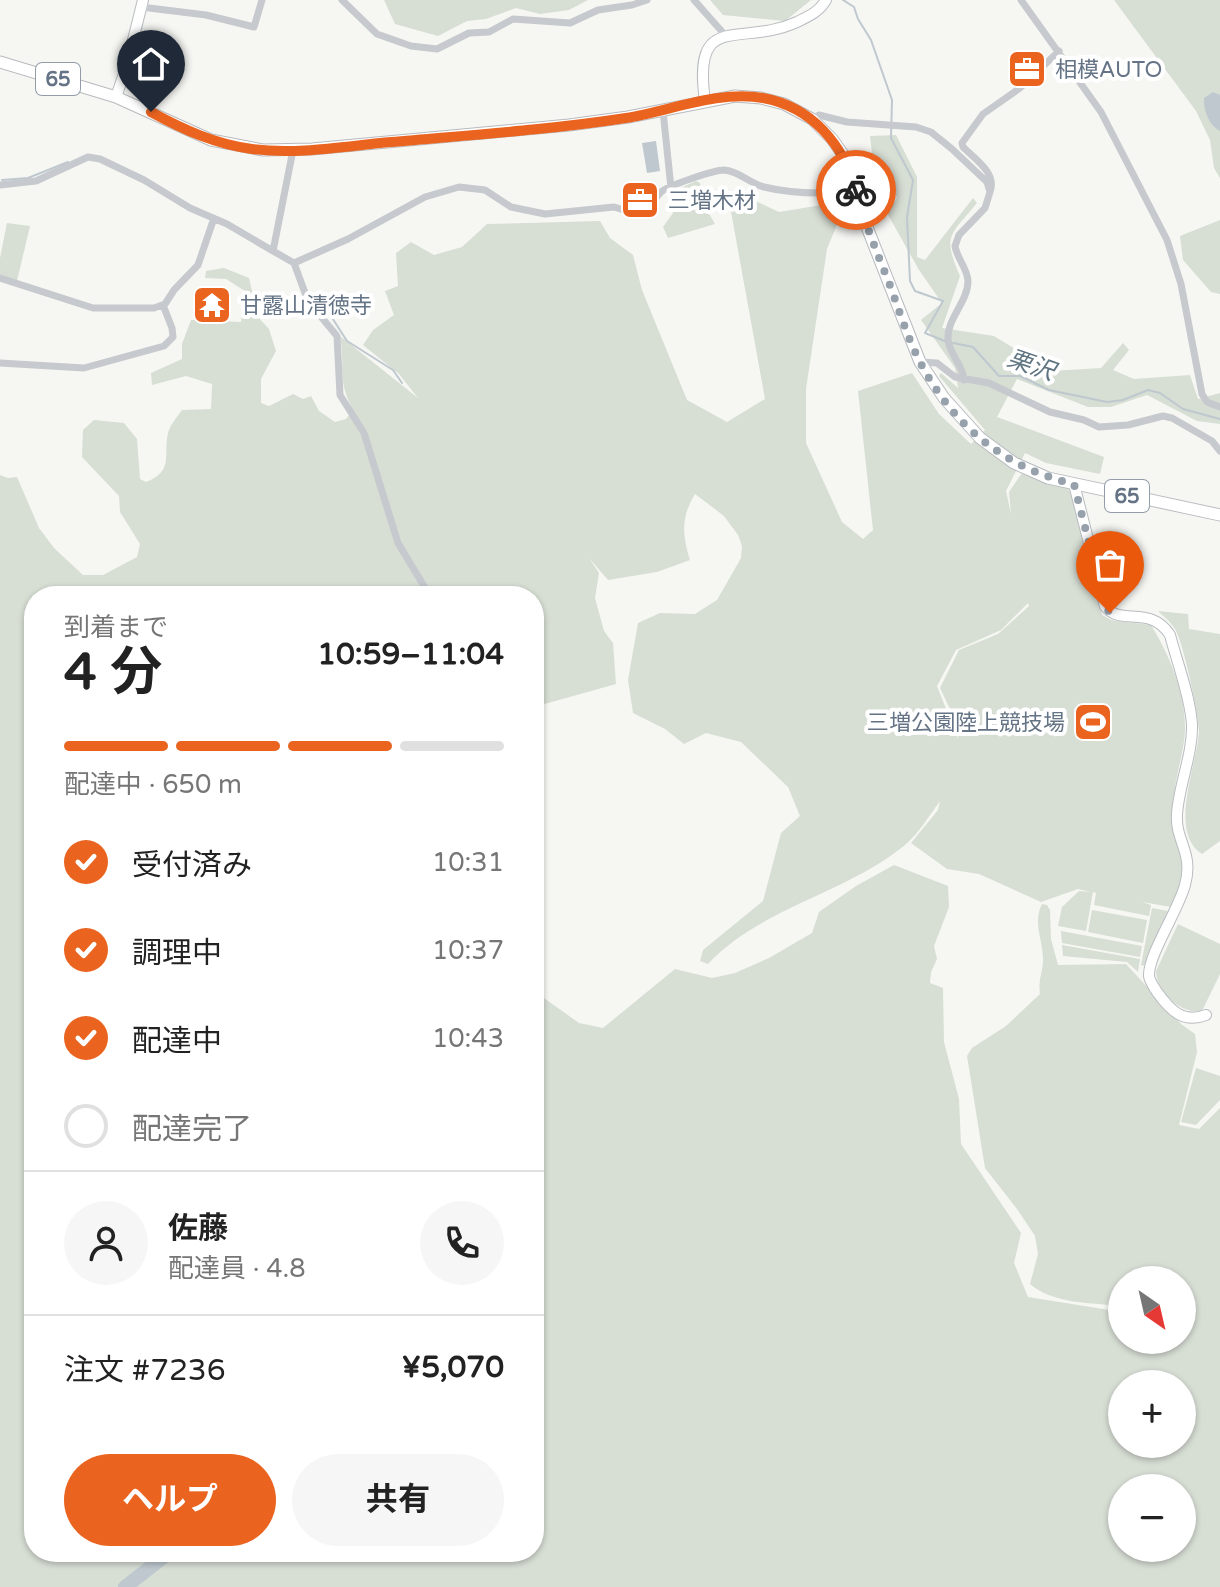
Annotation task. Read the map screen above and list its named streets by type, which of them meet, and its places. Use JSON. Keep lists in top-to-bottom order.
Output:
{
  "streets": {
    "main road": ["65"]
  },
  "water": ["栗沢"],
  "places": {
    "office": ["相模AUTO", "三増木材"],
    "temple": ["甘露山清徳寺"],
    "sports": ["三増公園陸上競技場"]
  },
  "north": "bottom right",
  "page": {
    "heading": ["4 分", "到着まで", "10:59–11:04"],
    "panel": [
      "佐藤",
      "配達員 · 4.8",
      "注文 #7236",
      "¥5,070"
    ],
    "bar": "配達中 · 650 m",
    "list": [
      ["受付済み", "10:31"],
      ["調理中", "10:37"],
      ["配達中", "10:43"],
      "配達完了"
    ],
    "map_buttons": ["+", "−"],
    "buttons": ["ヘルプ", "共有"]
  }
}
